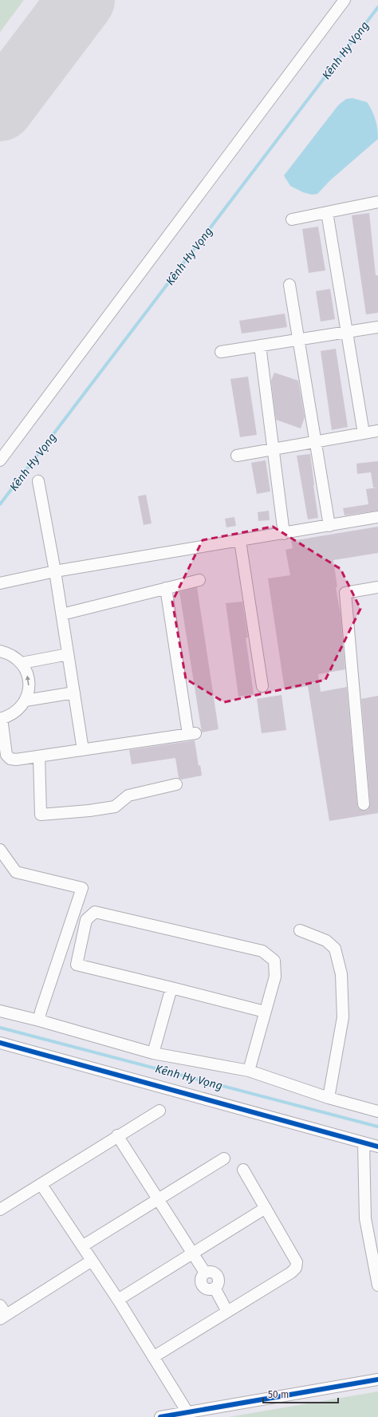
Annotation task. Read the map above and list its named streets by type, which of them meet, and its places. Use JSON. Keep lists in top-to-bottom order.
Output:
{
  "water": ["Kênh Hy Vọng"],
  "scale_bar": "50 m"
}
